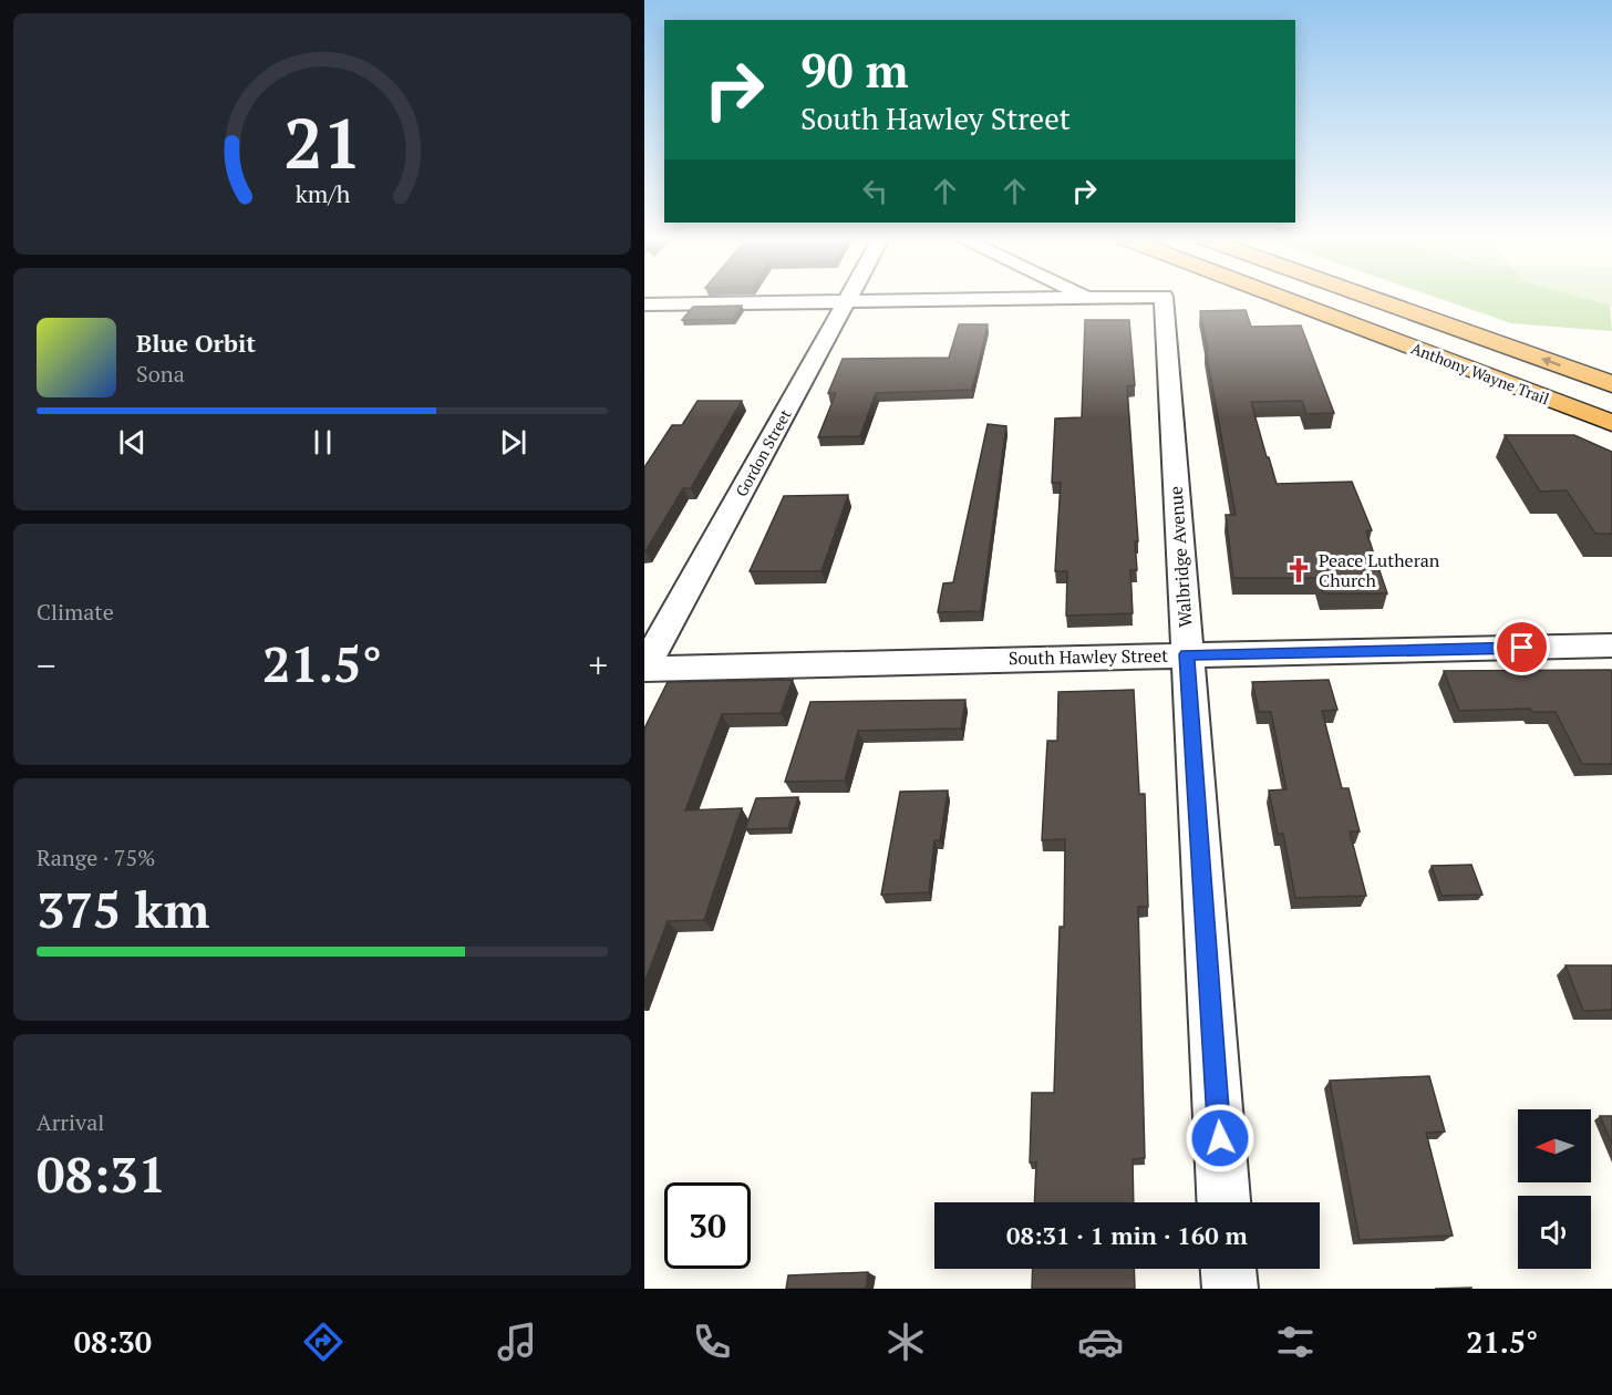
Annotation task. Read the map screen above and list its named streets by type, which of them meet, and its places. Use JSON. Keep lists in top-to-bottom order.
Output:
{
  "streets": {
    "highway": ["Anthony Wayne Trail"],
    "street": ["Gordon Street", "Walbridge Avenue", "South Hawley Street"]
  },
  "crossings": [
    ["Gordon Street", "South Hawley Street"],
    ["Walbridge Avenue", "South Hawley Street"]
  ],
  "places": {
    "church": ["Peace Lutheran Church"]
  },
  "north": "left",
  "page": {
    "turn": ["90 m", "South Hawley Street"],
    "song": ["Blue Orbit", "Sona"],
    "tile": [
      "Climate",
      ["Range · 75%", "375 km"],
      ["Arrival", "08:31"]
    ],
    "heat": ["−", "21.5°", "+"],
    "limit": "30",
    "trip": "08:31 · 1 min · 160 m",
    "tabs": ["08:30", "21.5°"],
    "gauge": ["21", "km/h"]
  }
}
